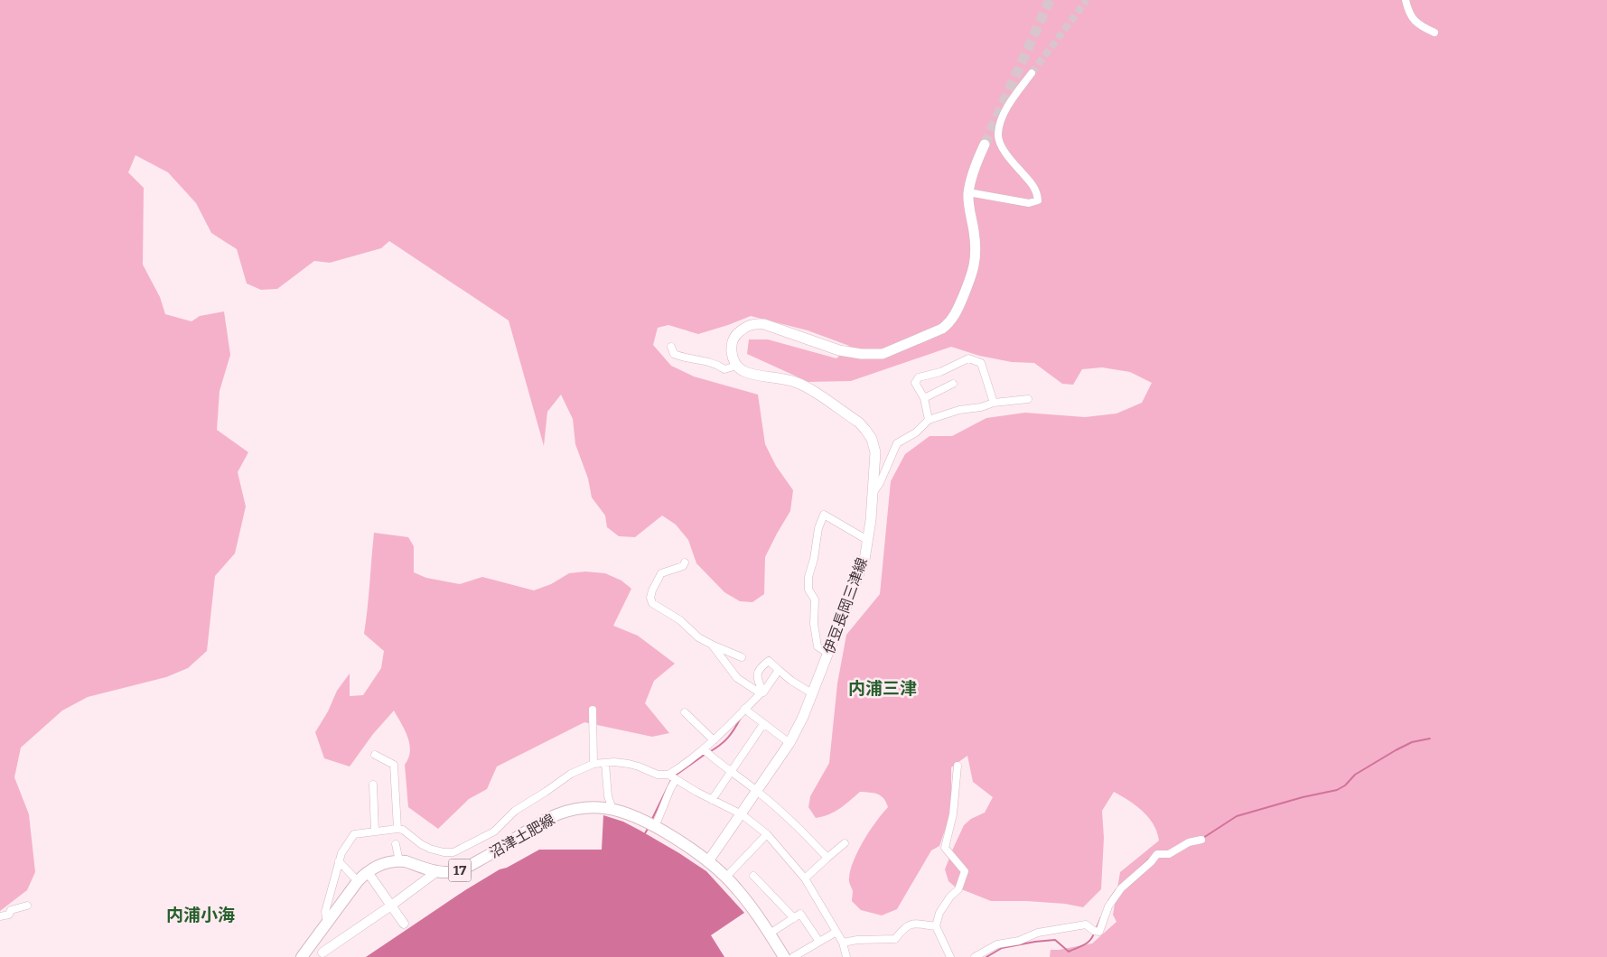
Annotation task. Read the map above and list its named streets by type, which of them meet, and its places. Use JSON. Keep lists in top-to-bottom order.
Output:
{
  "streets": {
    "main road": ["伊豆長岡三津線", "沼津土肥線", "17"]
  },
  "crossings": [
    ["伊豆長岡三津線", "沼津土肥線"]
  ],
  "districts": ["内浦三津", "内浦小海"]
}
